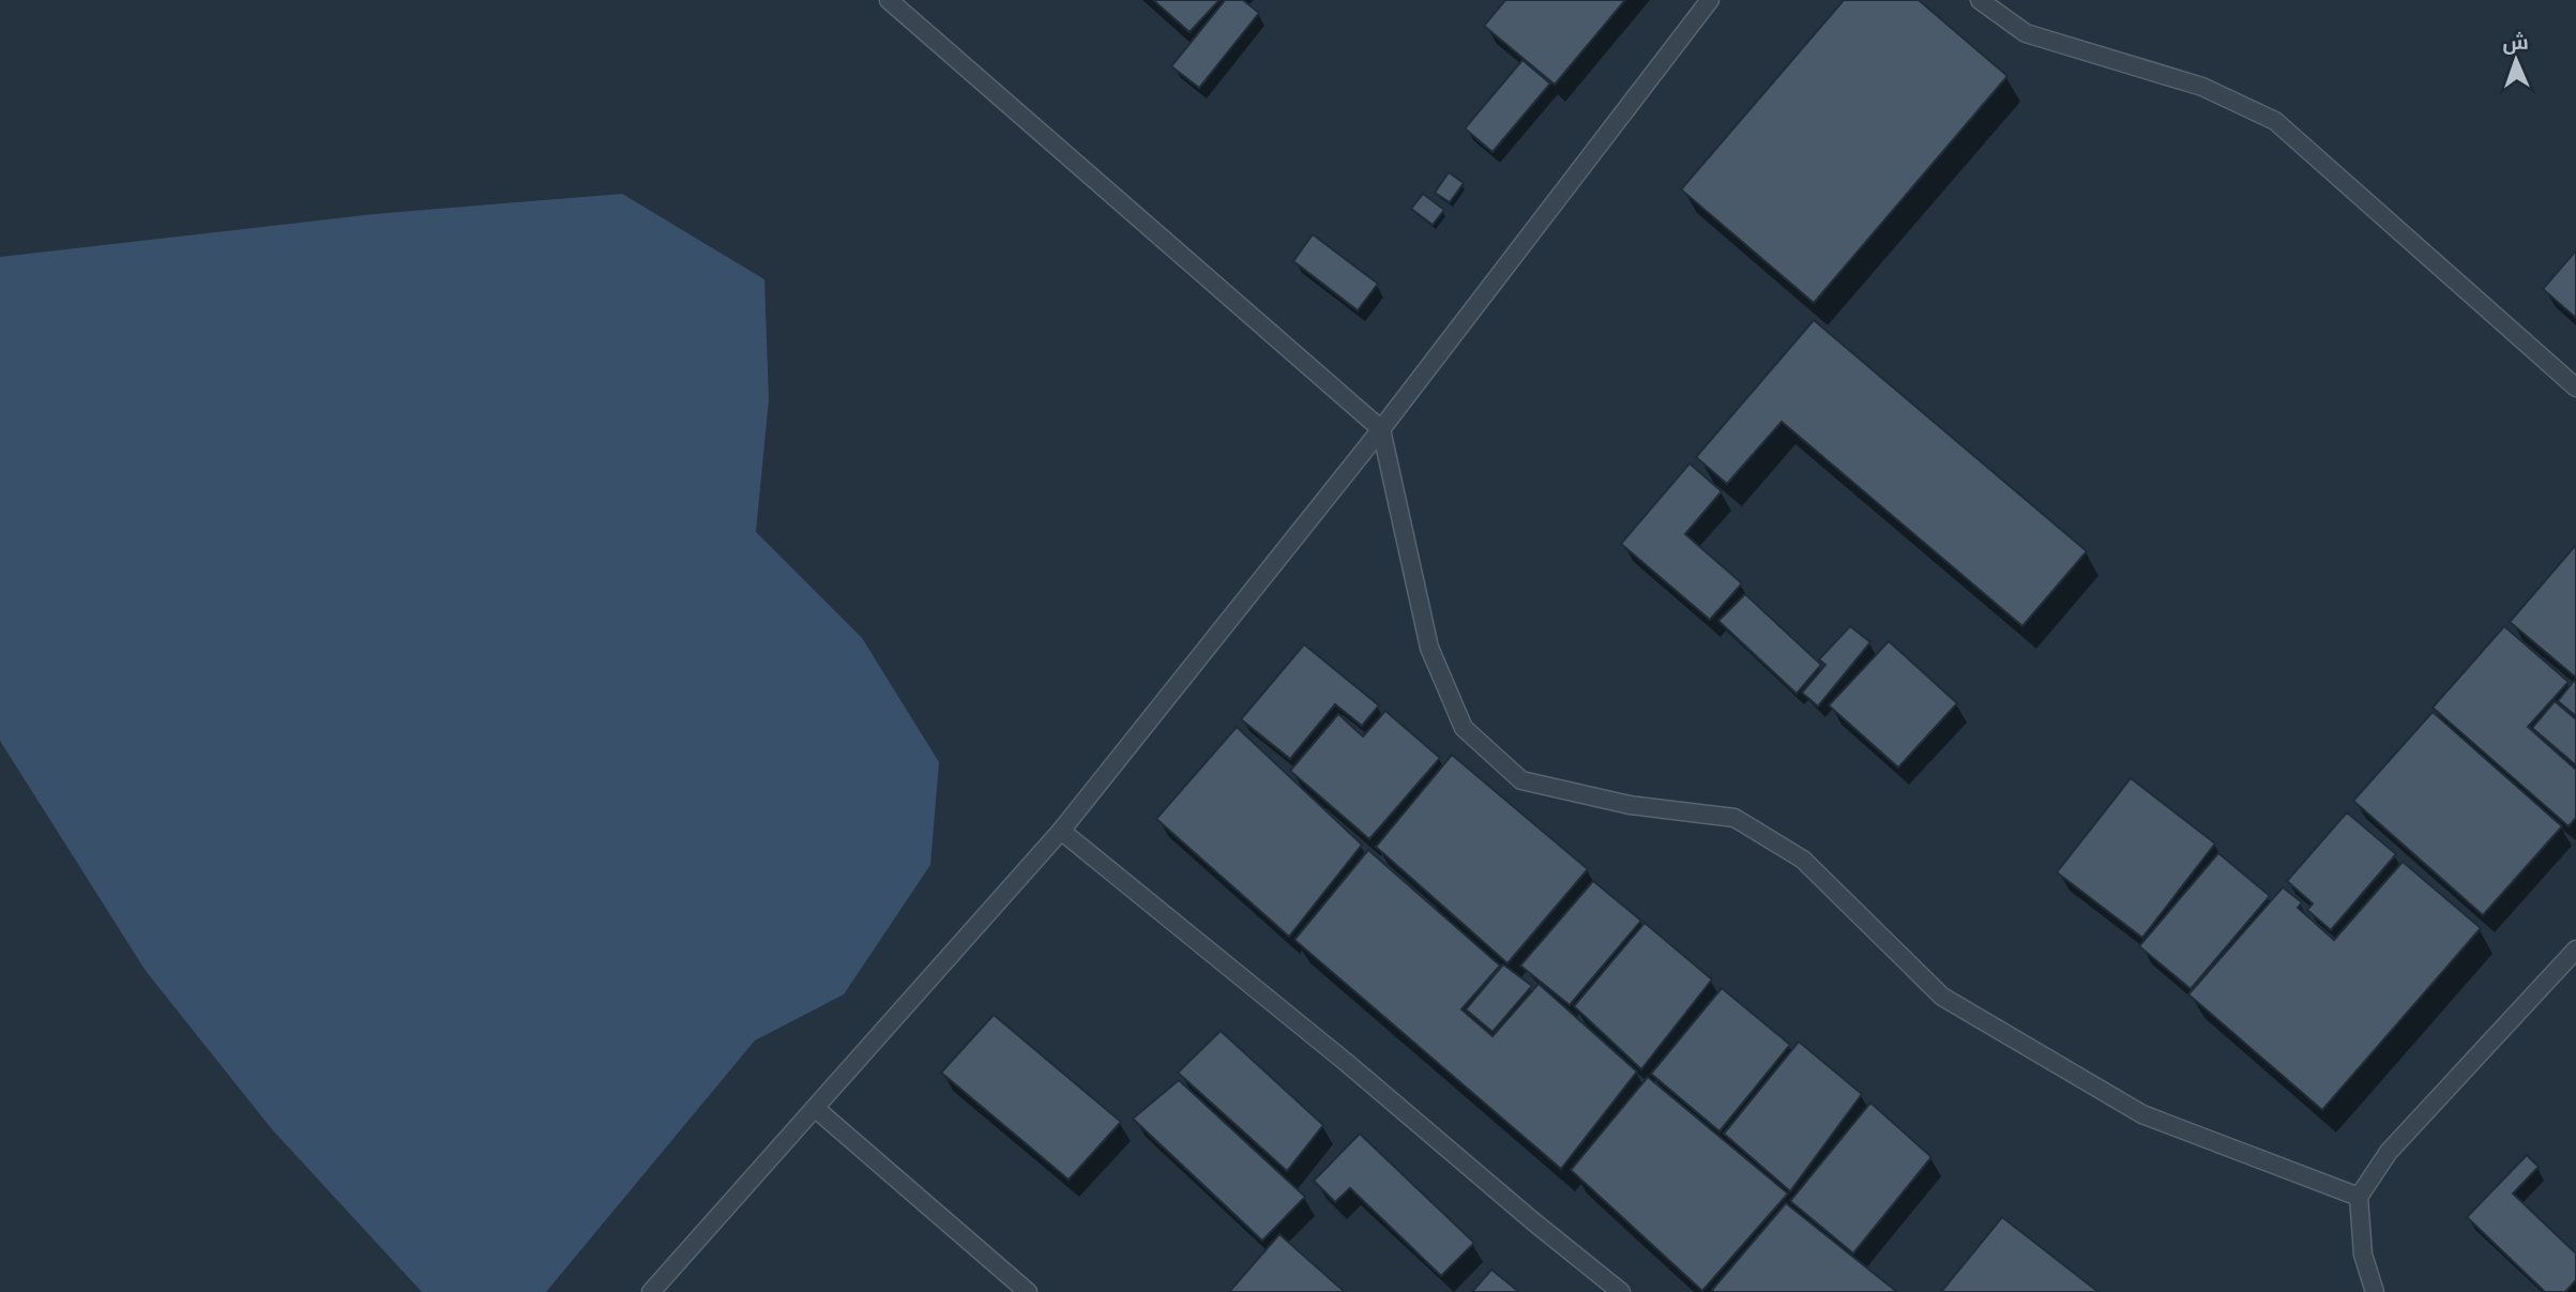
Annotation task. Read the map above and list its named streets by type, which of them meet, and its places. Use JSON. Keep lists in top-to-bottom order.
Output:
{
  "north": "top"
}
